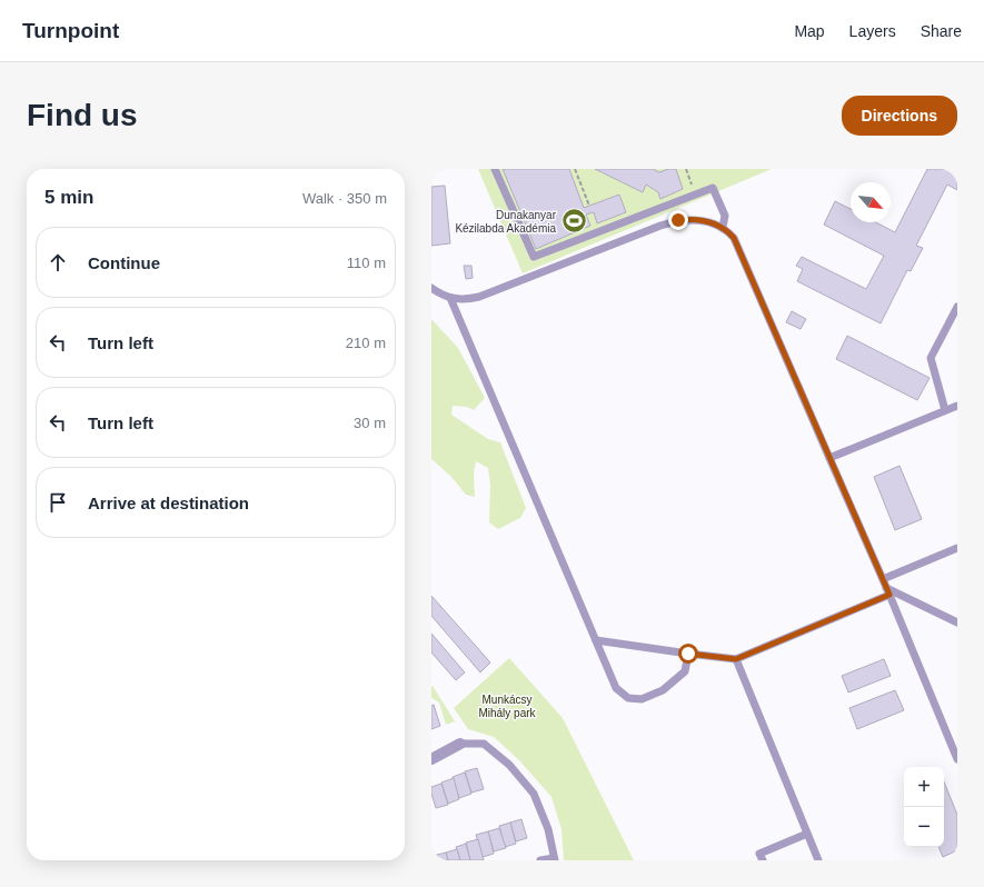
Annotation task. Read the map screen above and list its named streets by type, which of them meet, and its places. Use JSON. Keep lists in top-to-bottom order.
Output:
{
  "parks": ["Munkácsy Mihály park"],
  "places": {
    "sports": ["Dunakanyar Kézilabda Akadémia"]
  },
  "north": "bottom right",
  "page": {
    "header": "Turnpoint",
    "nav": ["Map", "Layers", "Share"],
    "buttons": "Directions",
    "title": "Find us",
    "heading": ["5 min", "Walk · 350 m"],
    "list": [
      ["Continue", "110 m"],
      ["Turn left", "210 m"],
      ["Turn left", "30 m"],
      "Arrive at destination"
    ],
    "map_buttons": ["+", "−"]
  }
}
